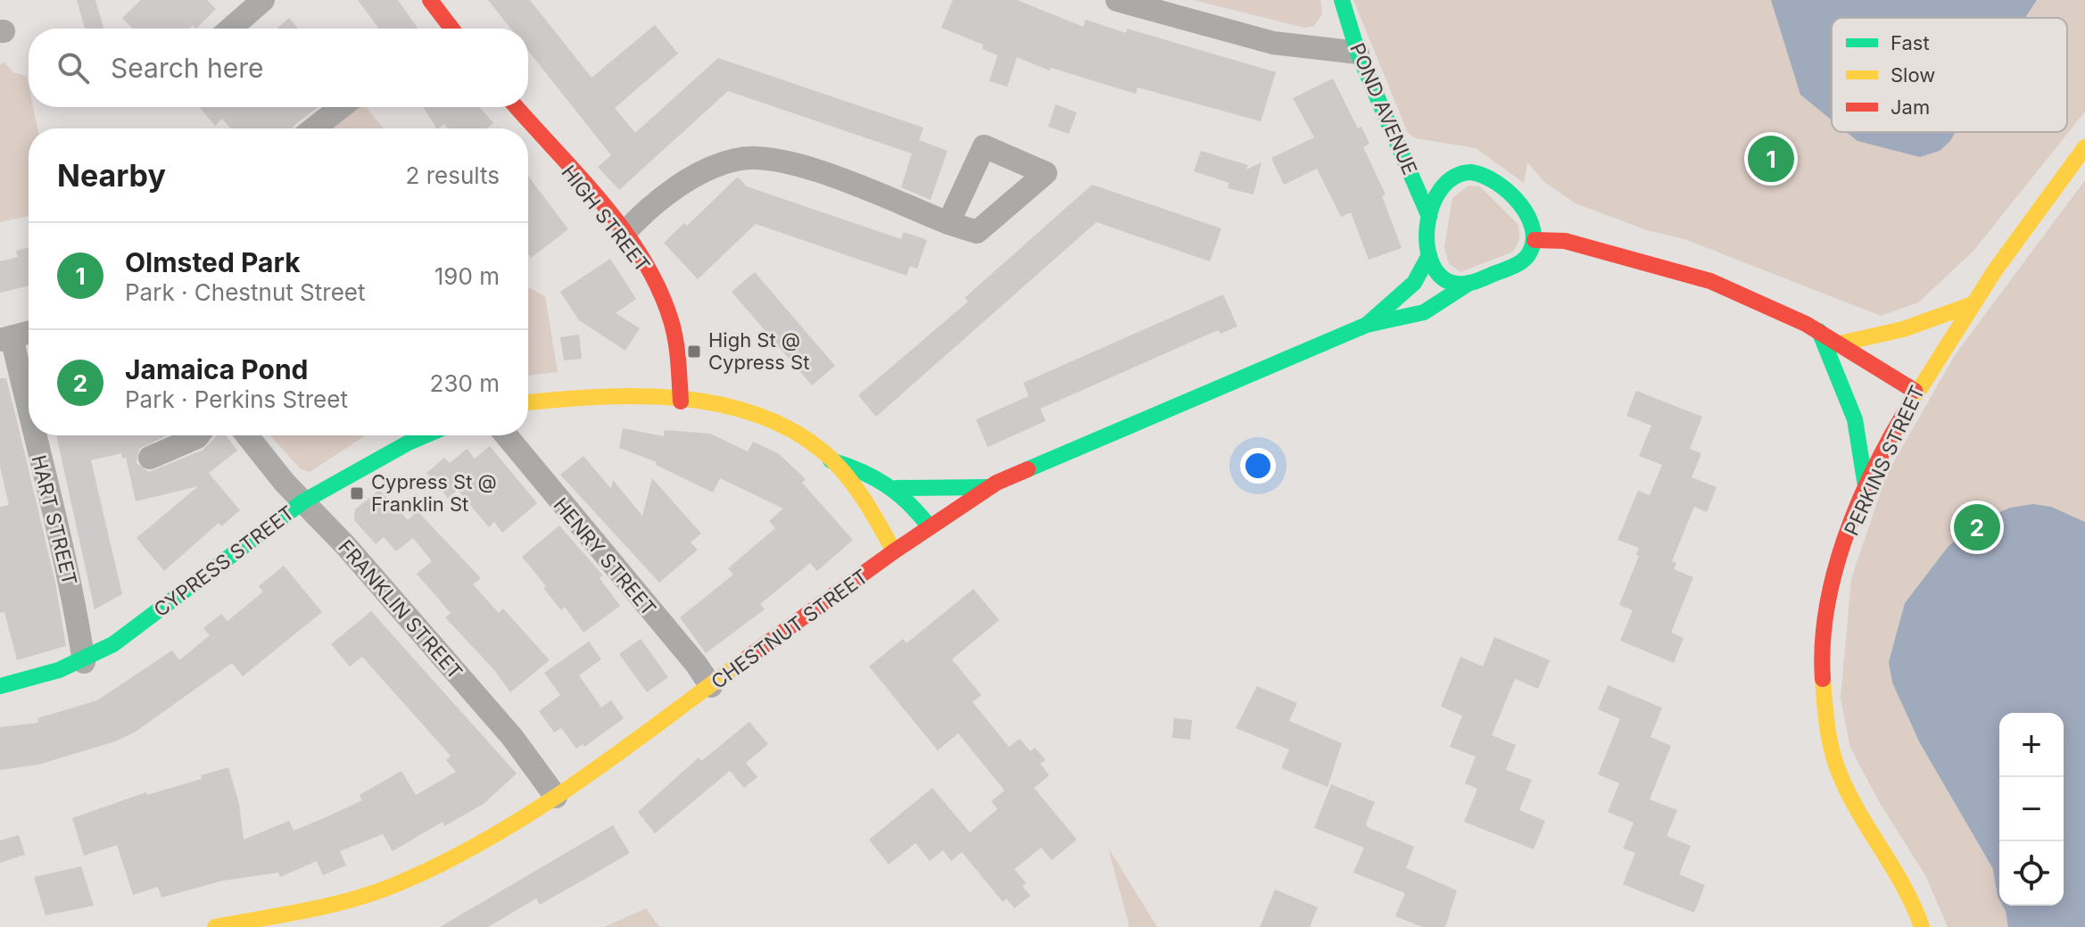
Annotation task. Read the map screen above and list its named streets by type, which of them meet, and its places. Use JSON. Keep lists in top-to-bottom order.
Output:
{
  "streets": {
    "main road": [
      "POND AVENUE",
      "HIGH STREET",
      "PERKINS STREET",
      "CYPRESS STREET",
      "CHESTNUT STREET"
    ],
    "street": ["HART STREET", "HENRY STREET", "FRANKLIN STREET"]
  },
  "crossings": [
    ["POND AVENUE", "CHESTNUT STREET"],
    ["HART STREET", "CYPRESS STREET"],
    ["HENRY STREET", "CHESTNUT STREET"],
    ["CYPRESS STREET", "FRANKLIN STREET"],
    ["FRANKLIN STREET", "CHESTNUT STREET"]
  ],
  "places": {
    "transit": ["High St @ Cypress St", "Cypress St @ Franklin St"]
  },
  "legend": ["Fast", "Slow", "Jam"],
  "page": {
    "search": "Search here",
    "heading": ["Nearby", "2 results"],
    "pins": ["1", "2"],
    "list": [
      {
        "mark": "1",
        "name": "Olmsted Park",
        "note": "Park · Chestnut Street",
        "value": "190 m"
      },
      {
        "mark": "2",
        "name": "Jamaica Pond",
        "note": "Park · Perkins Street",
        "value": "230 m"
      }
    ],
    "map_buttons": ["+", "−"]
  }
}
